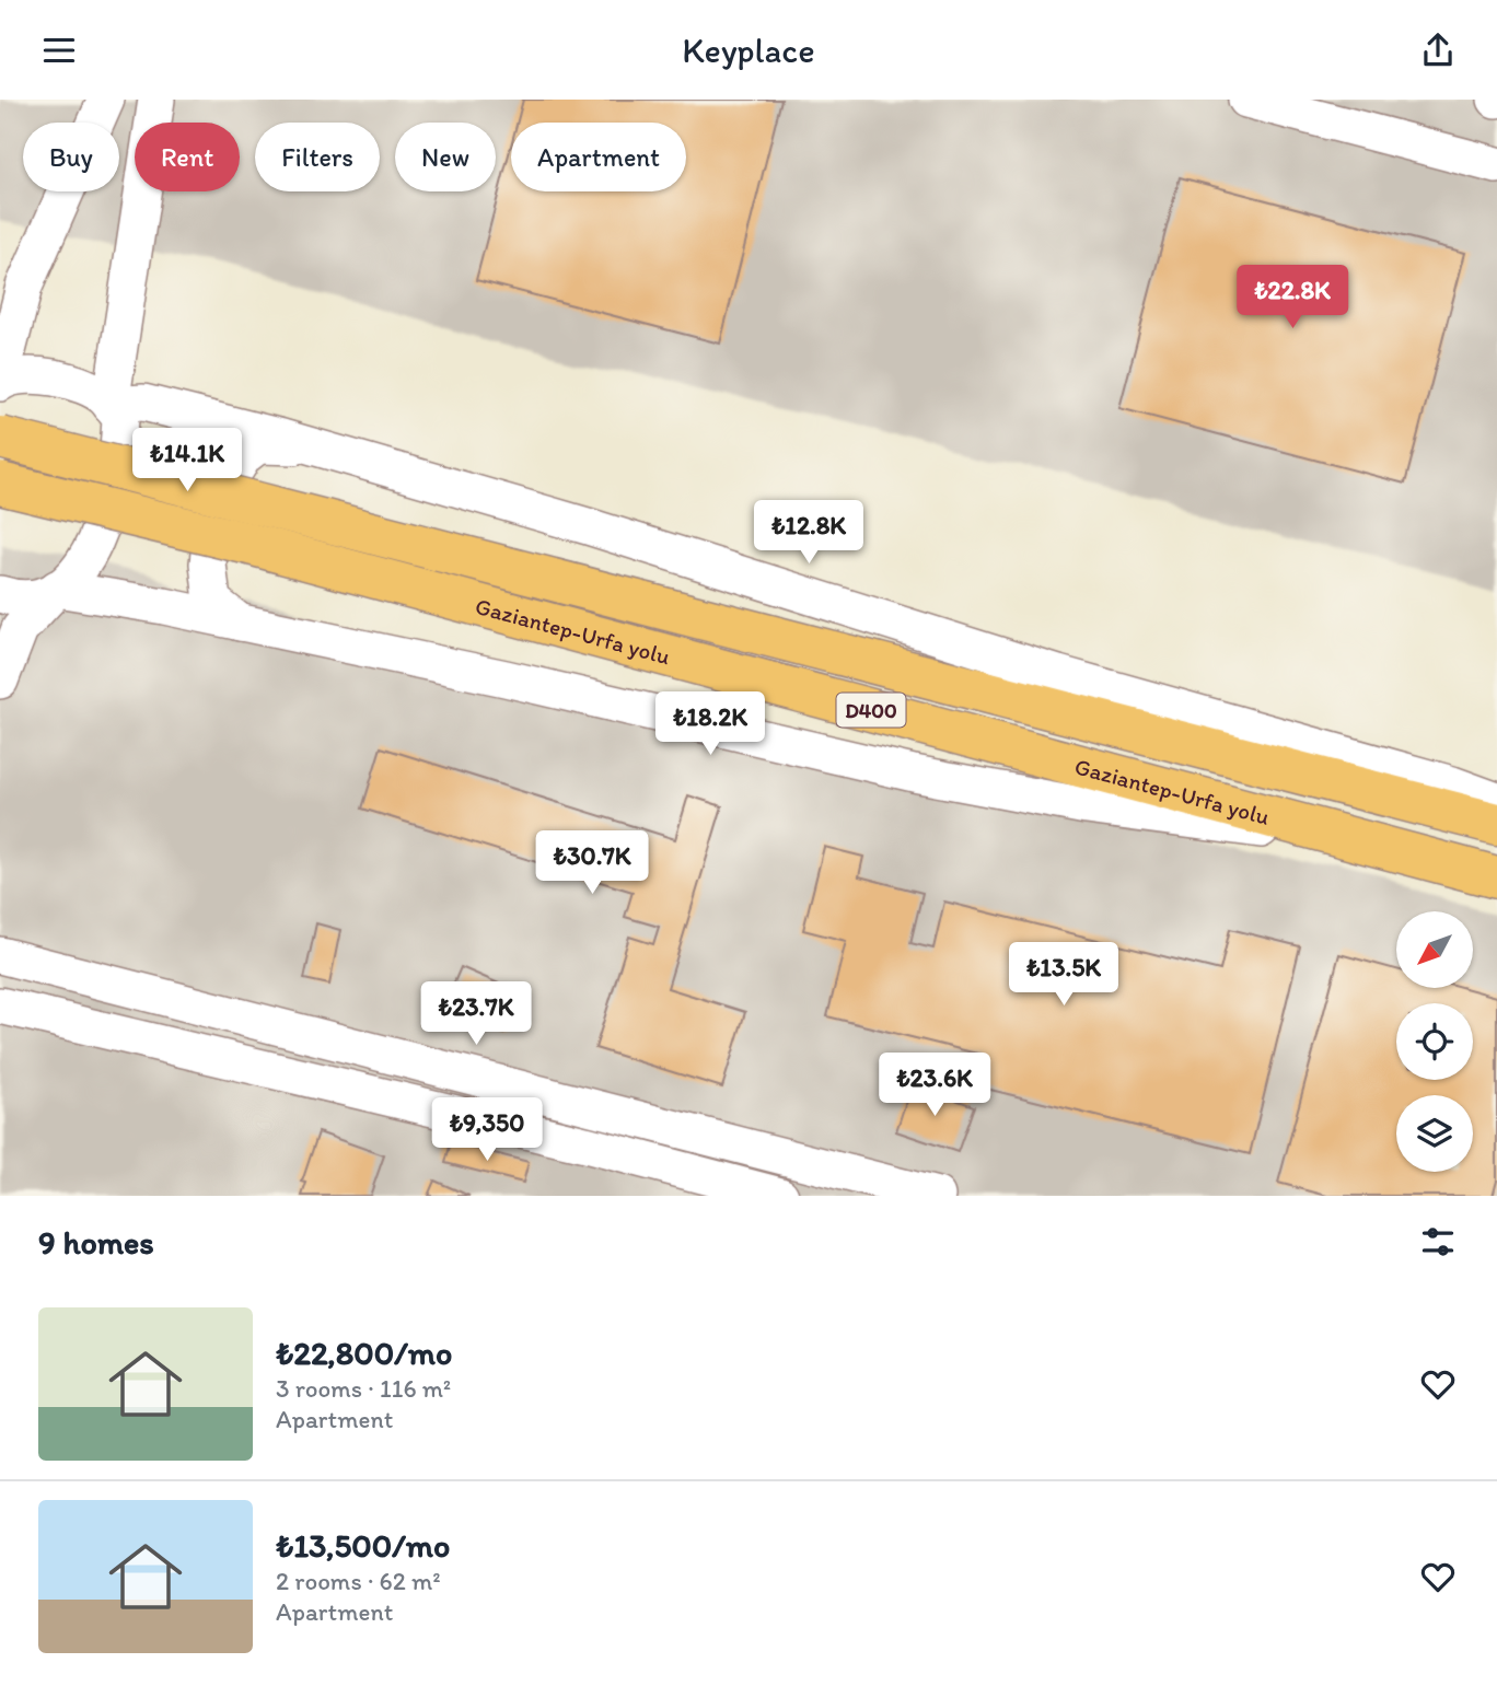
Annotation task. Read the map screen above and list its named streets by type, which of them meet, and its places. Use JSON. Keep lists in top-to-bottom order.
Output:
{
  "streets": {
    "highway": ["Gaziantep-Urfa yolu", "D400"]
  },
  "north": "bottom left",
  "page": {
    "header": "Keyplace",
    "chip": [
      "Buy",
      "Rent",
      "Filters",
      "New",
      "Apartment"
    ],
    "price": [
      "₺22.8K",
      "₺14.1K",
      "₺12.8K",
      "₺18.2K",
      "₺30.7K",
      "₺13.5K",
      "₺23.7K",
      "₺23.6K",
      "₺9,350"
    ],
    "heading": "9 homes",
    "list": [
      {
        "name": "₺22,800/mo",
        "note": "3 rooms · 116 m² · Apartment"
      },
      {
        "name": "₺13,500/mo",
        "note": "2 rooms · 62 m² · Apartment"
      }
    ]
  }
}
